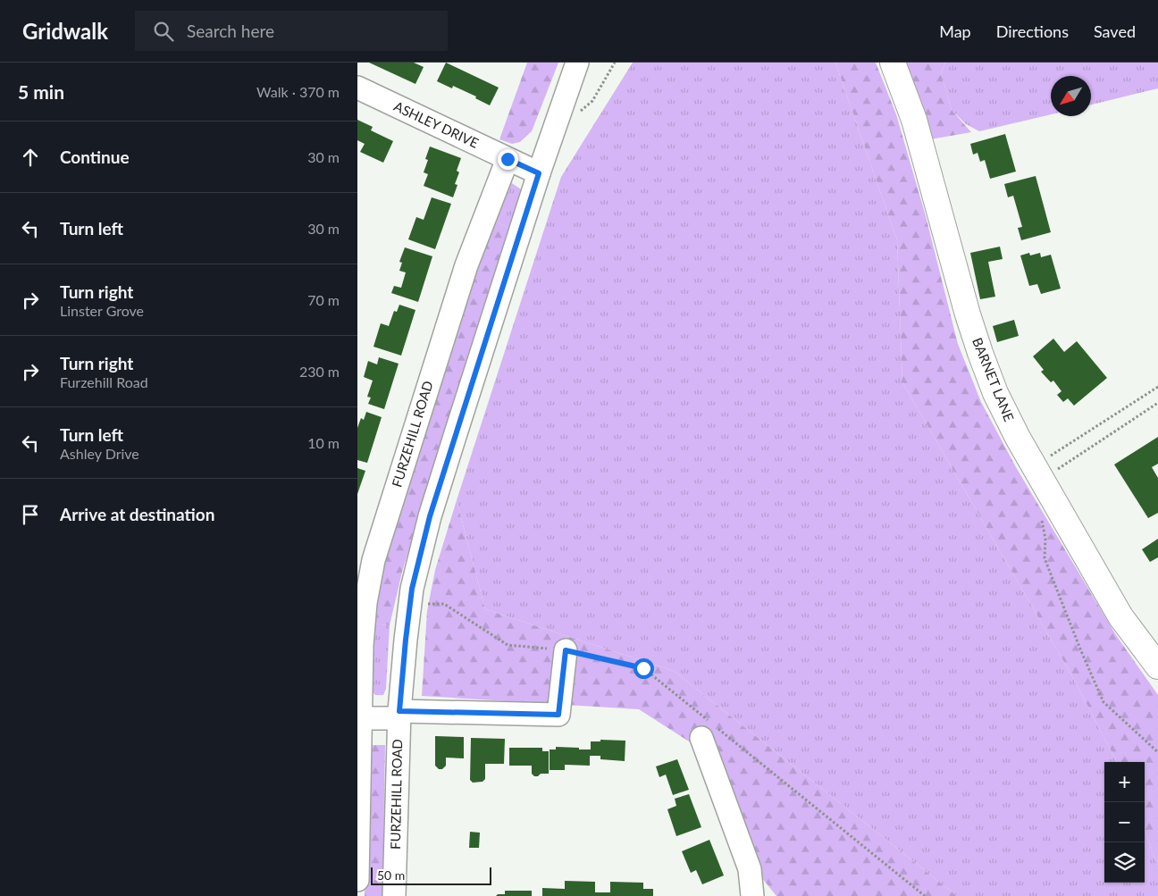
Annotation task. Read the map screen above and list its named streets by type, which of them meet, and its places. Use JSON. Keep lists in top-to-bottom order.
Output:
{
  "streets": {
    "main road": ["BARNET LANE"],
    "street": ["ASHLEY DRIVE", "FURZEHILL ROAD"]
  },
  "crossings": [
    ["ASHLEY DRIVE", "FURZEHILL ROAD"]
  ],
  "scale_bar": "50 m",
  "north": "bottom left",
  "page": {
    "header": "Gridwalk",
    "search": "Search here",
    "nav": ["Map", "Directions", "Saved"],
    "heading": ["5 min", "Walk · 370 m"],
    "list": [
      ["Continue", "30 m"],
      ["Turn left", "30 m"],
      ["Turn right", "Linster Grove", "70 m"],
      ["Turn right", "Furzehill Road", "230 m"],
      ["Turn left", "Ashley Drive", "10 m"],
      "Arrive at destination"
    ],
    "map_buttons": ["+", "−"],
    "scale": "50 m"
  }
}
